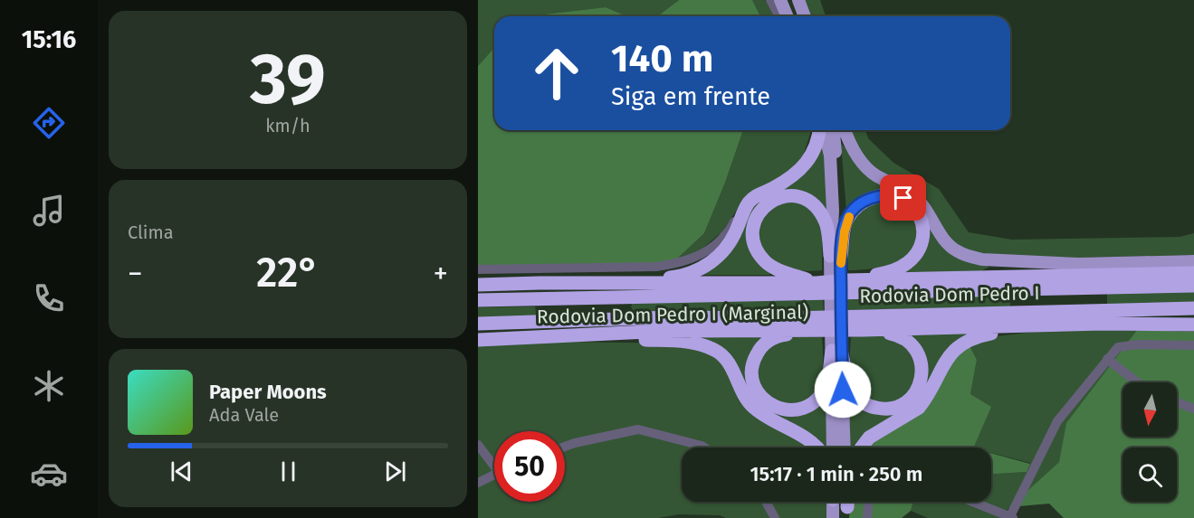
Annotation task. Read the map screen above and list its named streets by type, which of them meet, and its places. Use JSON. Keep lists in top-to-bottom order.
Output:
{
  "streets": {
    "highway": ["Rodovia Dom Pedro I", "Rodovia Dom Pedro I (Marginal)"]
  },
  "north": "bottom",
  "page": {
    "tabs": "15:16",
    "tile": [
      ["39", "km/h"],
      "Clima"
    ],
    "turn": ["140 m", "Siga em frente"],
    "heat": ["−", "22°", "+"],
    "song": ["Paper Moons", "Ada Vale"],
    "limit": "50",
    "trip": "15:17 · 1 min · 250 m"
  }
}
